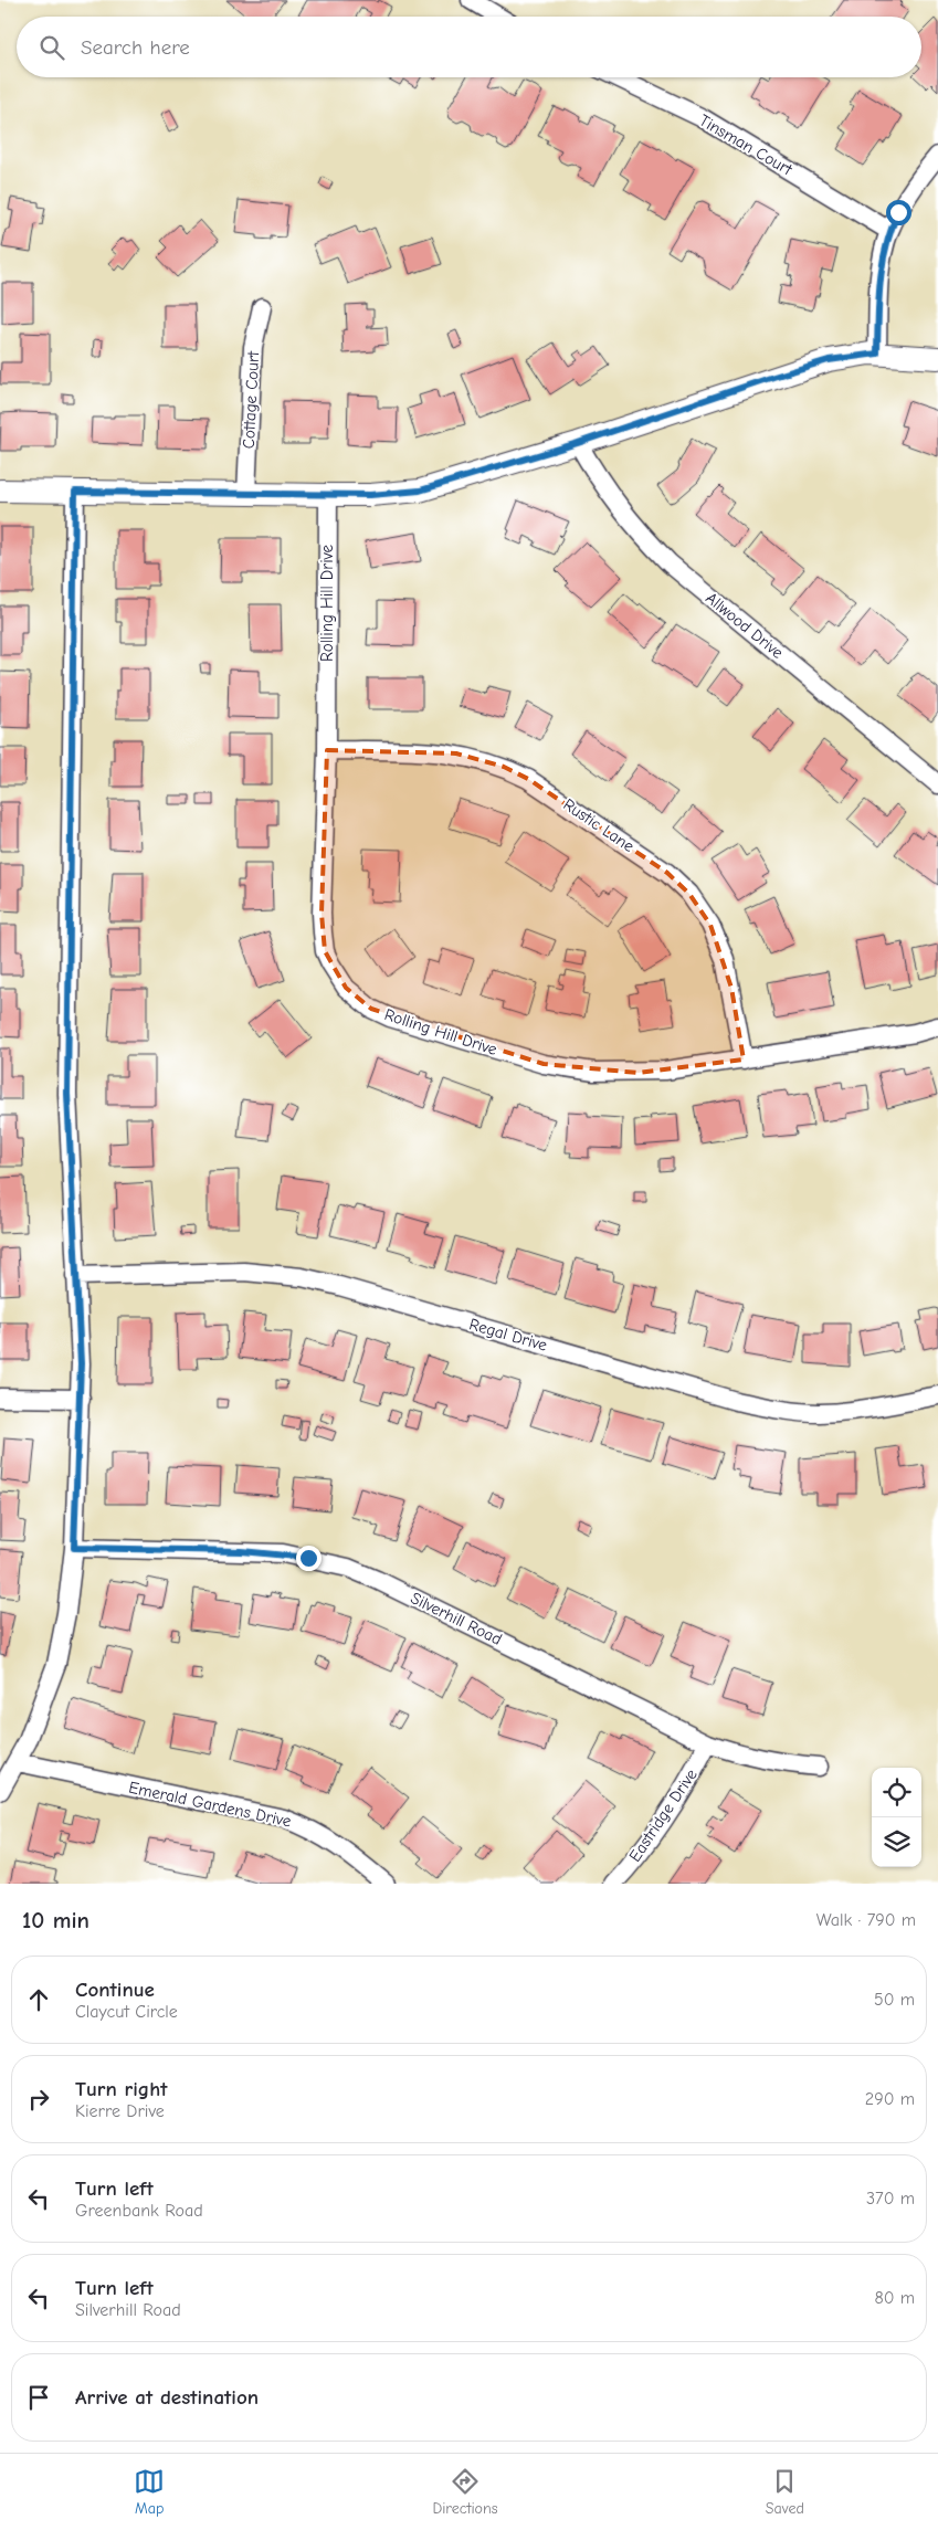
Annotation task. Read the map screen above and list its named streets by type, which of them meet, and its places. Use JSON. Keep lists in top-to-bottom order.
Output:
{
  "streets": {
    "street": [
      "Tinsman Court",
      "Cottage Court",
      "Rolling Hill Drive",
      "Allwood Drive",
      "Rustic Lane",
      "Regal Drive",
      "Silverhill Road",
      "Emerald Gardens Drive",
      "Eastridge Drive"
    ]
  },
  "crossings": [
    ["Rolling Hill Drive", "Rustic Lane"],
    ["Silverhill Road", "Eastridge Drive"]
  ],
  "page": {
    "search": "Search here",
    "heading": ["10 min", "Walk · 790 m"],
    "list": [
      ["Continue", "Claycut Circle", "50 m"],
      ["Turn right", "Kierre Drive", "290 m"],
      ["Turn left", "Greenbank Road", "370 m"],
      ["Turn left", "Silverhill Road", "80 m"],
      "Arrive at destination"
    ],
    "nav": ["Map", "Directions", "Saved"]
  }
}
